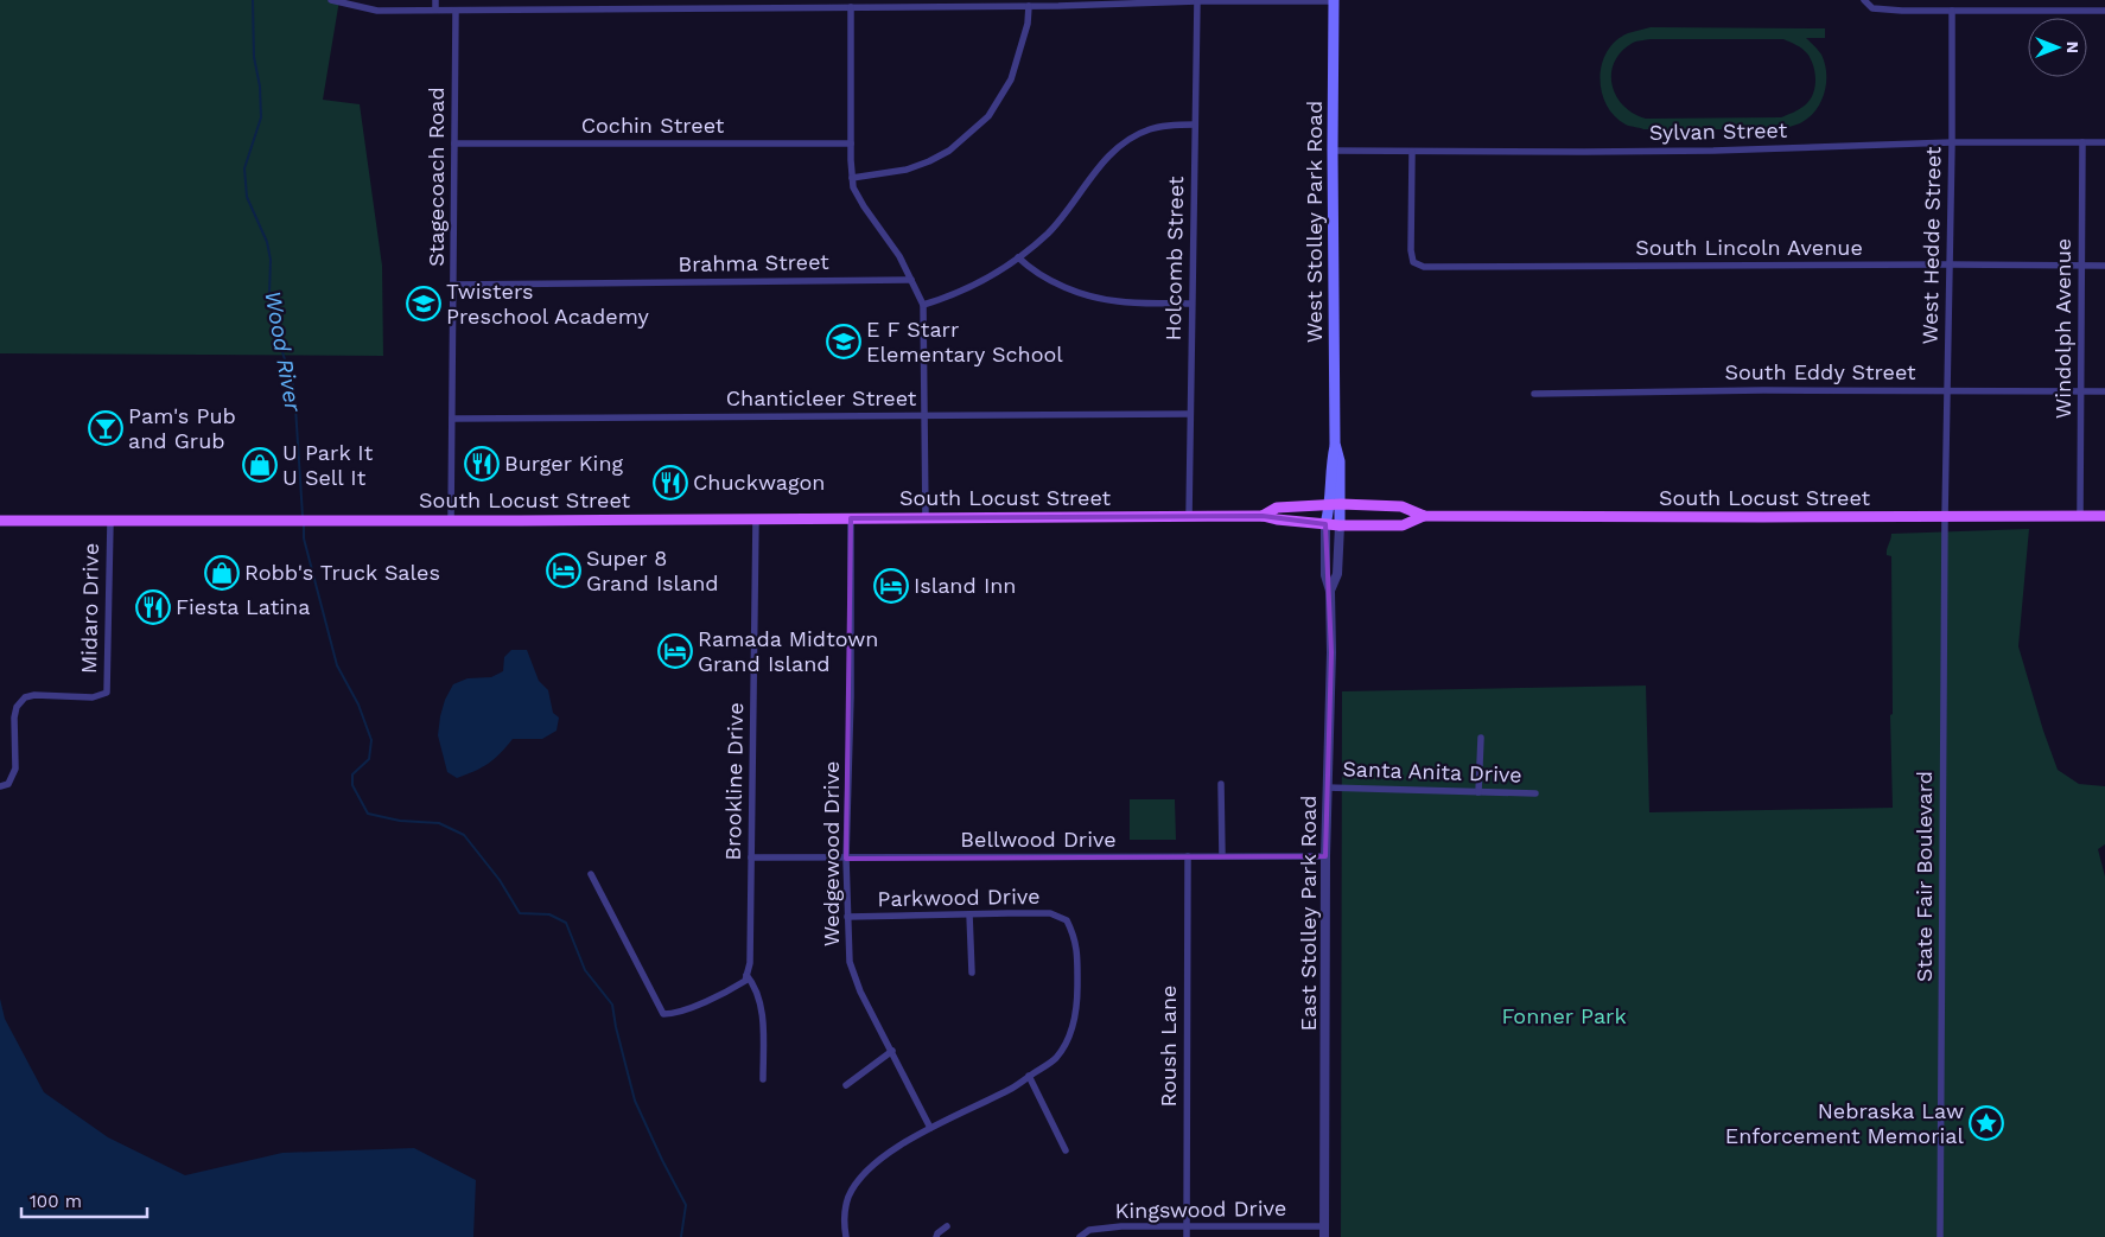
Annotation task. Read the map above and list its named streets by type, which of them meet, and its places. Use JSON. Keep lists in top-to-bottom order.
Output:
{
  "streets": {
    "main road": ["West Stolley Park Road", "South Locust Street"],
    "street": [
      "Cochin Street",
      "Sylvan Street",
      "Stagecoach Road",
      "West Hedde Street",
      "South Lincoln Avenue",
      "Holcomb Street",
      "Brahma Street",
      "Windolph Avenue",
      "South Eddy Street",
      "Chanticleer Street",
      "Midaro Drive",
      "Santa Anita Drive",
      "Brookline Drive",
      "Bellwood Drive",
      "Wedgewood Drive",
      "State Fair Boulevard",
      "Parkwood Drive",
      "East Stolley Park Road",
      "Roush Lane",
      "Kingswood Drive"
    ]
  },
  "crossings": [
    ["Cochin Street", "Stagecoach Road"],
    ["Sylvan Street", "West Stolley Park Road"],
    ["Sylvan Street", "West Hedde Street"],
    ["Sylvan Street", "South Lincoln Avenue"],
    ["Sylvan Street", "Windolph Avenue"],
    ["Stagecoach Road", "Brahma Street"],
    ["Stagecoach Road", "Chanticleer Street"],
    ["Stagecoach Road", "South Locust Street"],
    ["West Stolley Park Road", "South Locust Street"],
    ["West Stolley Park Road", "East Stolley Park Road"],
    ["West Hedde Street", "South Lincoln Avenue"],
    ["West Hedde Street", "South Eddy Street"],
    ["West Hedde Street", "South Locust Street"],
    ["West Hedde Street", "State Fair Boulevard"],
    ["South Lincoln Avenue", "Windolph Avenue"],
    ["Holcomb Street", "Chanticleer Street"],
    ["Holcomb Street", "South Locust Street"],
    ["Windolph Avenue", "South Eddy Street"],
    ["Windolph Avenue", "South Locust Street"],
    ["South Locust Street", "Midaro Drive"],
    ["South Locust Street", "Brookline Drive"],
    ["South Locust Street", "Wedgewood Drive"],
    ["South Locust Street", "State Fair Boulevard"],
    ["South Locust Street", "East Stolley Park Road"],
    ["Santa Anita Drive", "East Stolley Park Road"],
    ["Brookline Drive", "Bellwood Drive"],
    ["Bellwood Drive", "Wedgewood Drive"],
    ["Bellwood Drive", "East Stolley Park Road"],
    ["Bellwood Drive", "Roush Lane"],
    ["Wedgewood Drive", "Parkwood Drive"],
    ["East Stolley Park Road", "Kingswood Drive"],
    ["Roush Lane", "Kingswood Drive"]
  ],
  "water": ["Wood River"],
  "parks": ["Fonner Park"],
  "places": {
    "school or university": ["Twisters Preschool Academy", "E F Starr Elementary School"],
    "bar": ["Pam's Pub and Grub"],
    "restaurant": ["Burger King", "Chuckwagon", "Fiesta Latina"],
    "shop": ["U Park It U Sell It", "Robb's Truck Sales"],
    "hotel": ["Super 8 Grand Island", "Island Inn", "Ramada Midtown Grand Island"],
    "place": ["Nebraska Law Enforcement Memorial"]
  },
  "scale_bar": "100 m",
  "north": "right"
}
